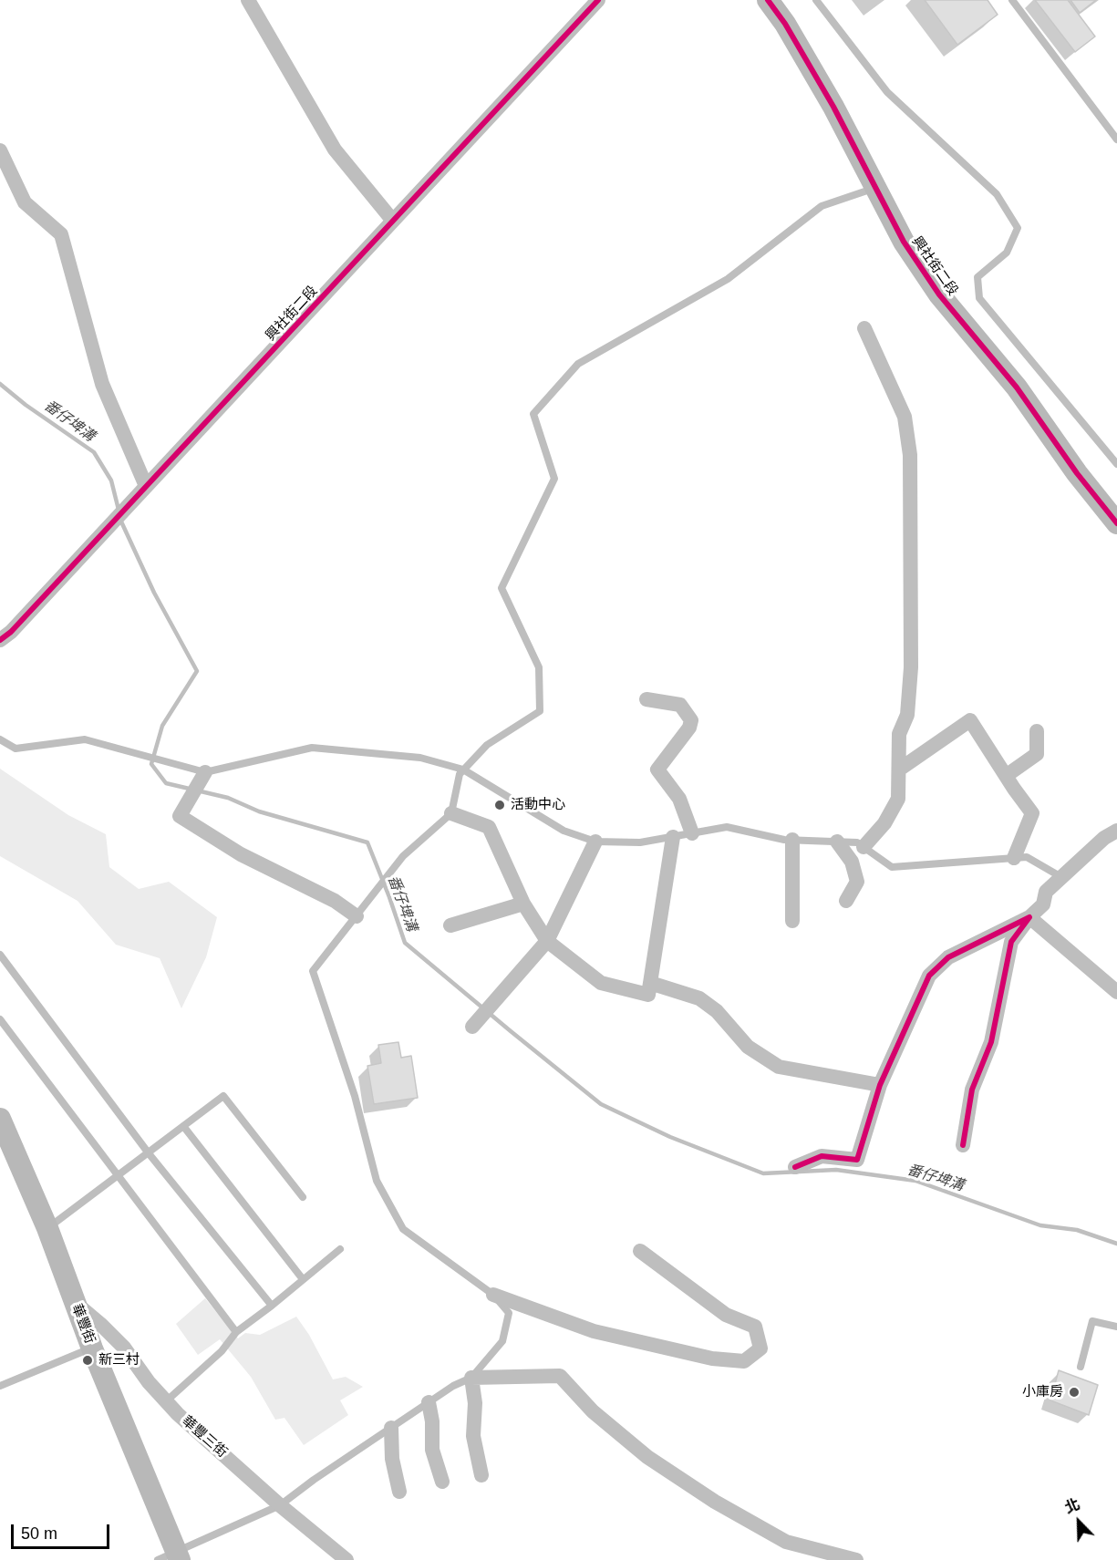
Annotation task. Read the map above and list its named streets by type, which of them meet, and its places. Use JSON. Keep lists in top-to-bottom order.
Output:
{
  "streets": {
    "street": ["興社街二段", "華豐街", "華豐三街"]
  },
  "crossings": [
    ["華豐街", "華豐三街"]
  ],
  "water": ["番仔埤溝"],
  "places": ["活動中心", "新三村", "小庫房"],
  "scale_bar": "50 m",
  "north": "top left"
}
